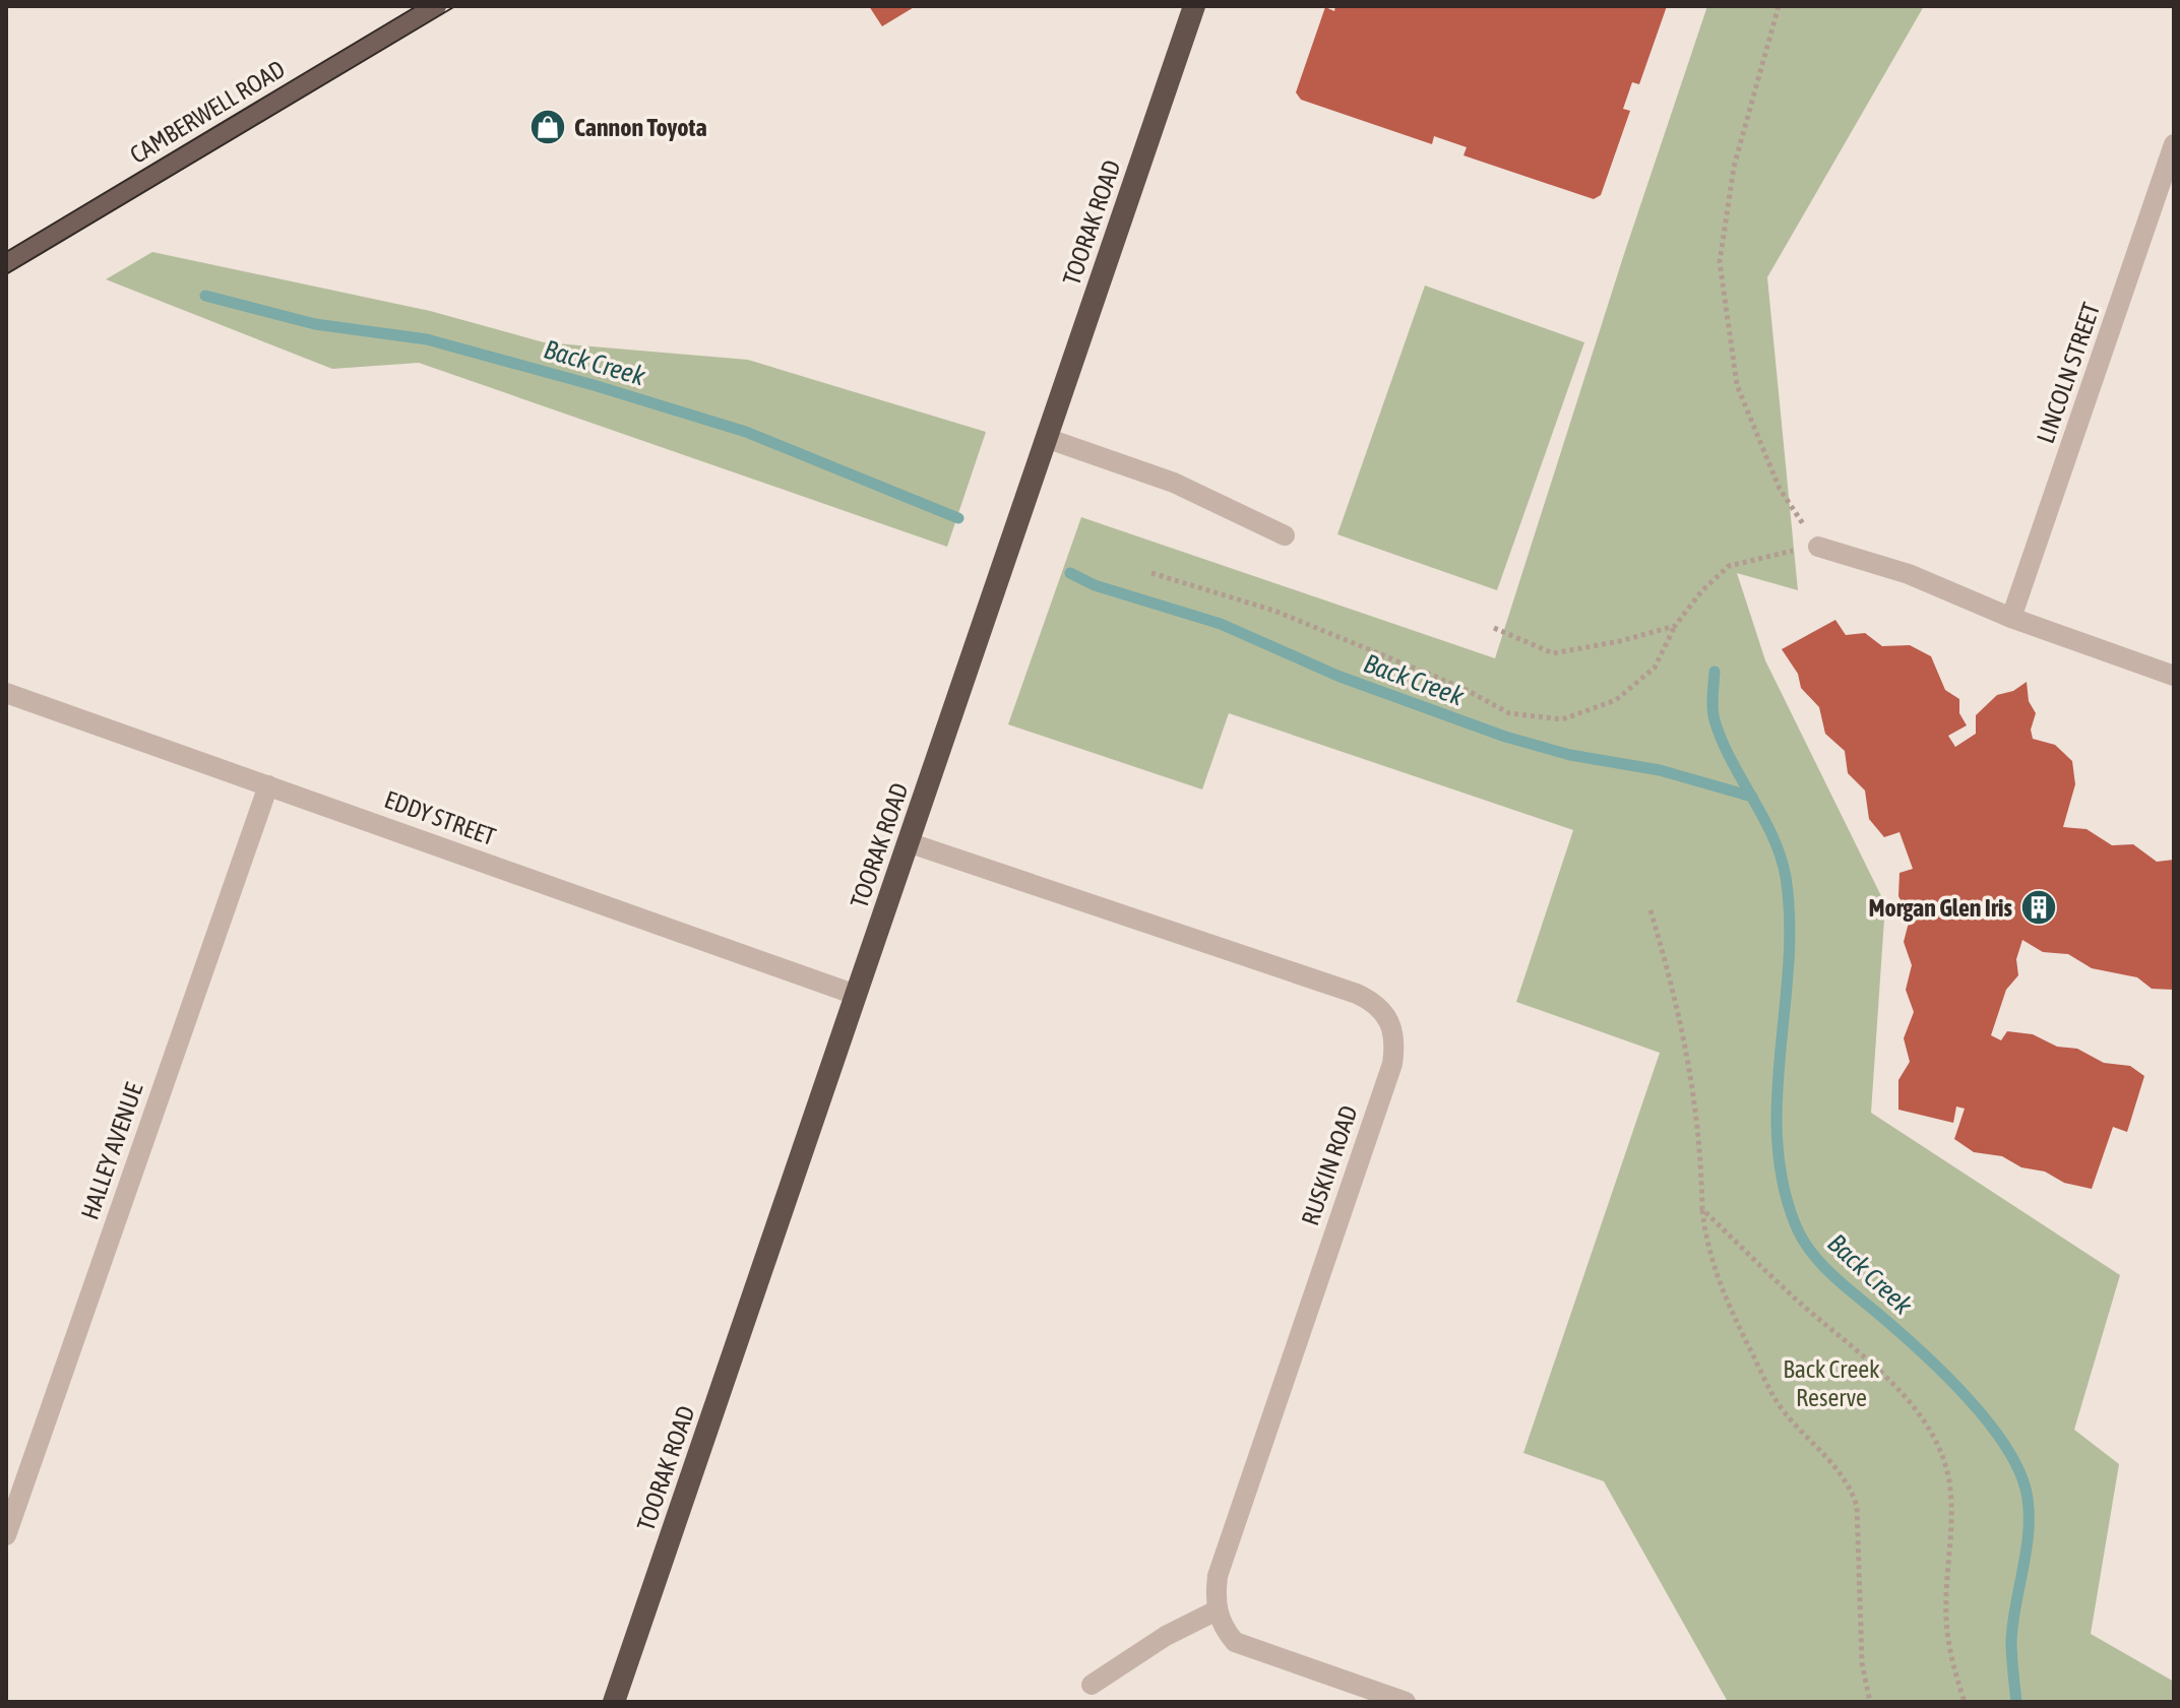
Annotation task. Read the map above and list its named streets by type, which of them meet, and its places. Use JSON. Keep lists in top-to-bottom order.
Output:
{
  "streets": {
    "highway": ["TOORAK ROAD"],
    "main road": ["CAMBERWELL ROAD"],
    "street": [
      "LINCOLN STREET",
      "EDDY STREET",
      "HALLEY AVENUE",
      "RUSKIN ROAD"
    ]
  },
  "crossings": [
    ["TOORAK ROAD", "EDDY STREET"],
    ["TOORAK ROAD", "RUSKIN ROAD"],
    ["EDDY STREET", "HALLEY AVENUE"]
  ],
  "water": ["Back Creek"],
  "parks": ["Back Creek Reserve"],
  "places": {
    "shop": ["Cannon Toyota"],
    "building": ["Morgan Glen Iris"]
  }
}
